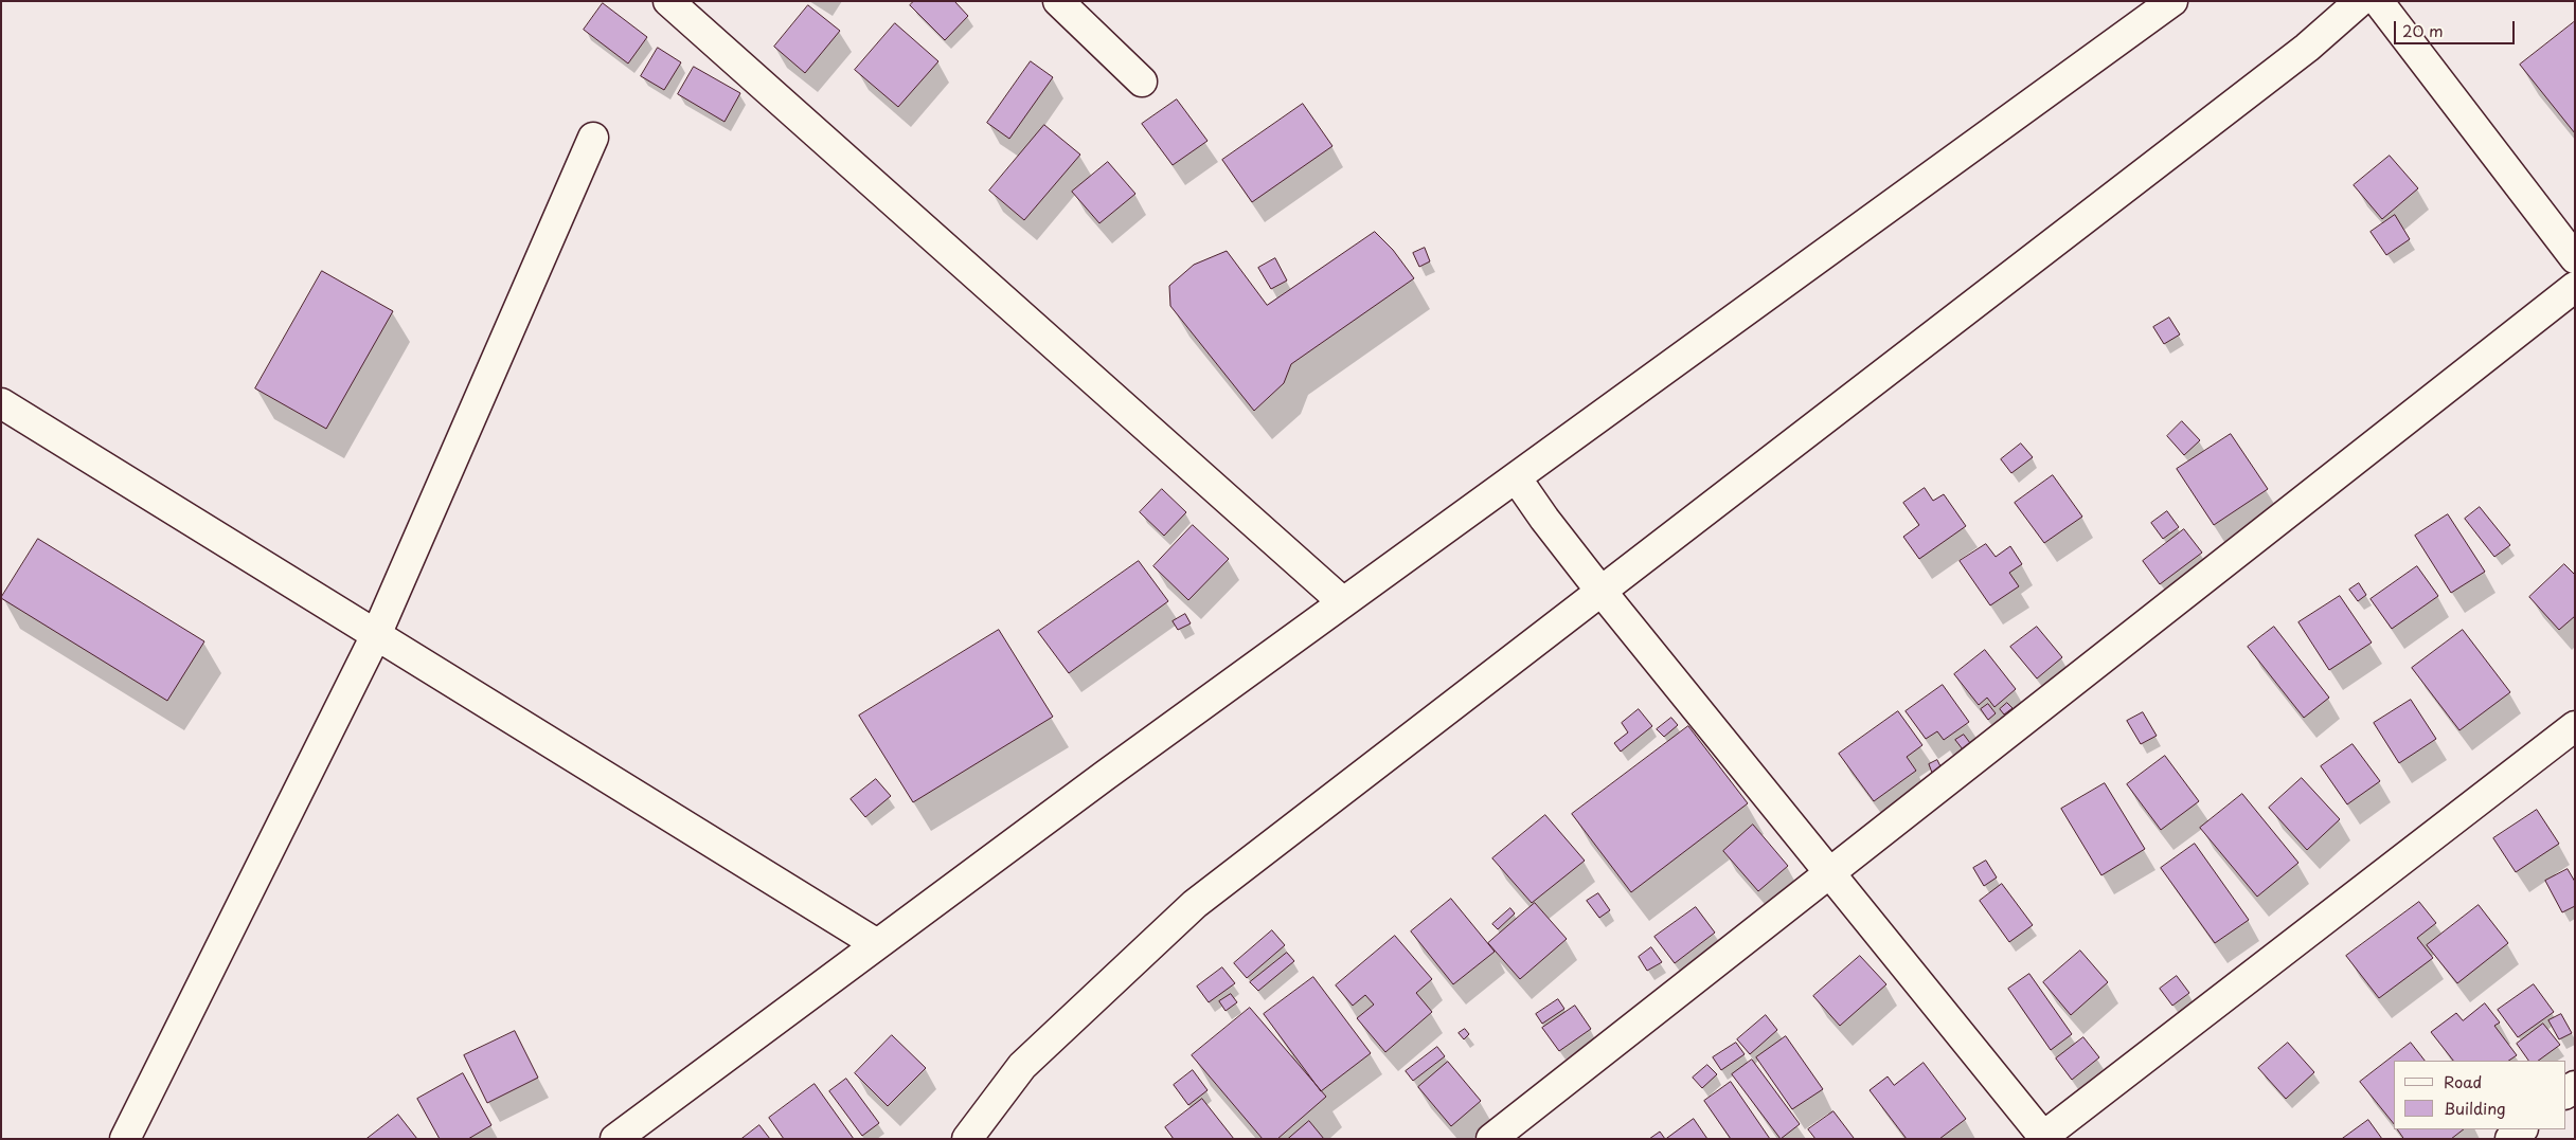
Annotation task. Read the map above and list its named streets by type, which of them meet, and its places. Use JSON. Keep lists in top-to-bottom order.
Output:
{
  "legend": ["Road", "Building"],
  "scale_bar": "20 m"
}
